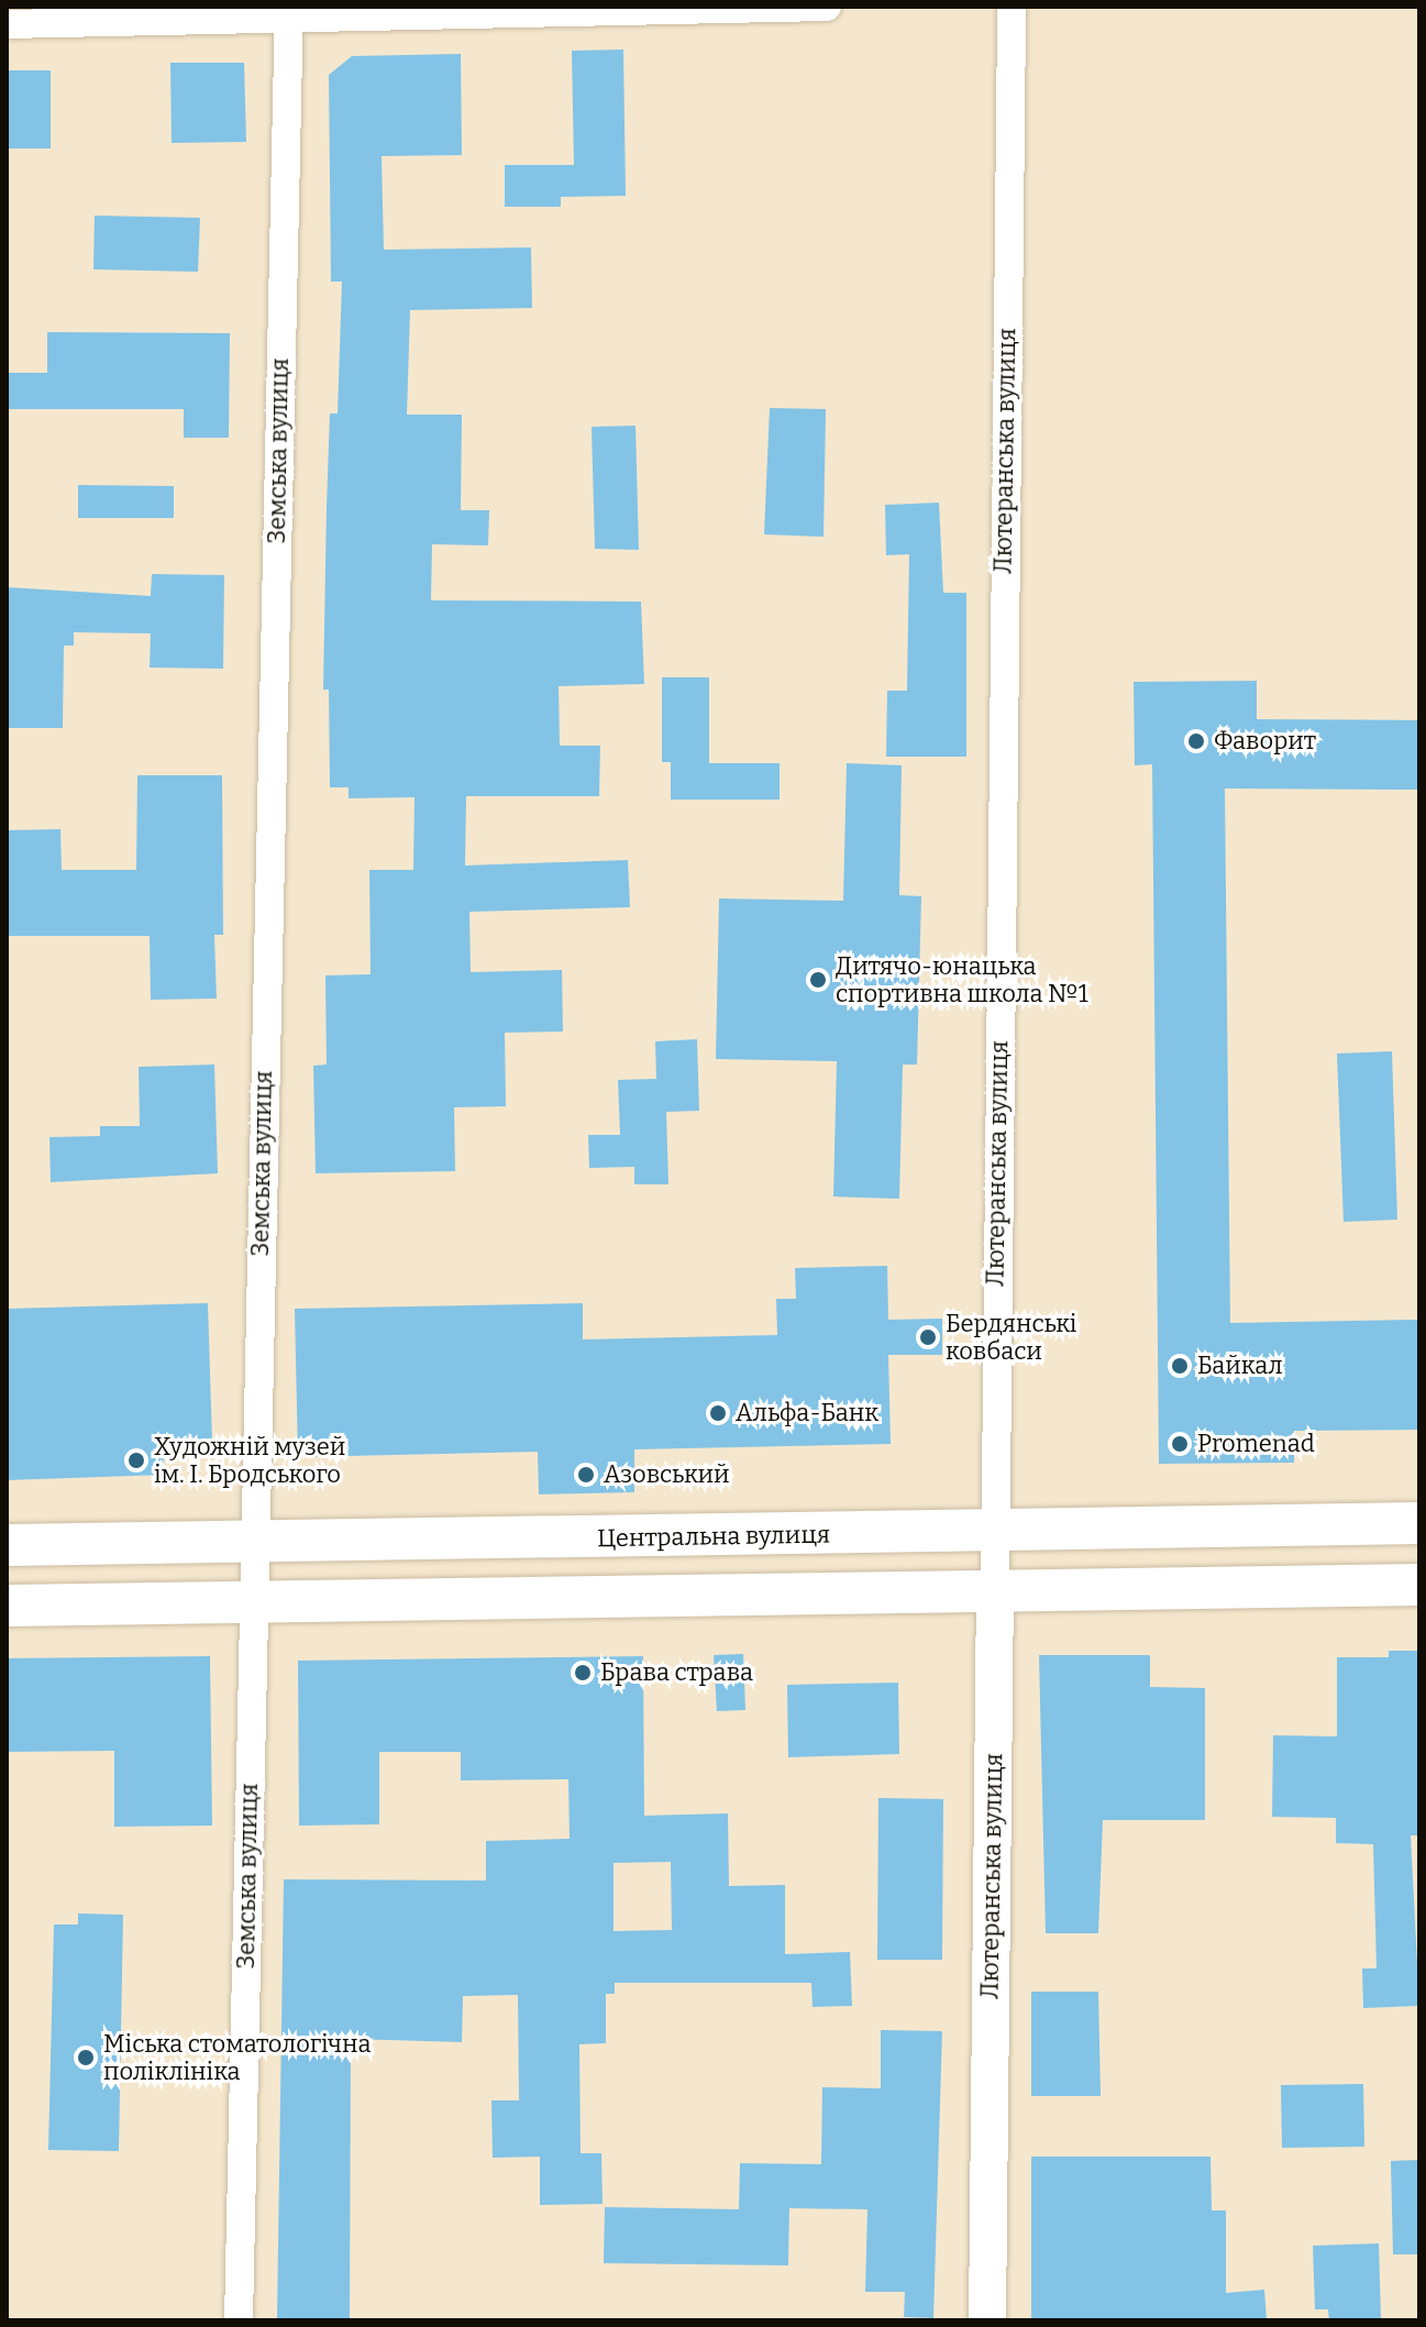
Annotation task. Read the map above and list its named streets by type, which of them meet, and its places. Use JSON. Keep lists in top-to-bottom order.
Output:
{
  "streets": {
    "main road": ["Центральна вулиця"],
    "street": ["Земська вулиця", "Лютеранська вулиця"]
  },
  "crossings": [
    ["Земська вулиця", "Центральна вулиця"],
    ["Лютеранська вулиця", "Центральна вулиця"]
  ],
  "places": [
    "Фаворит",
    "Дитячо-юнацька спортивна школа №1",
    "Бердянські ковбаси",
    "Байкал",
    "Альфа-Банк",
    "Promenad",
    "Художній музей ім. І. Бродського",
    "Азовський",
    "Брава страва",
    "Міська стоматологічна поліклініка"
  ]
}
